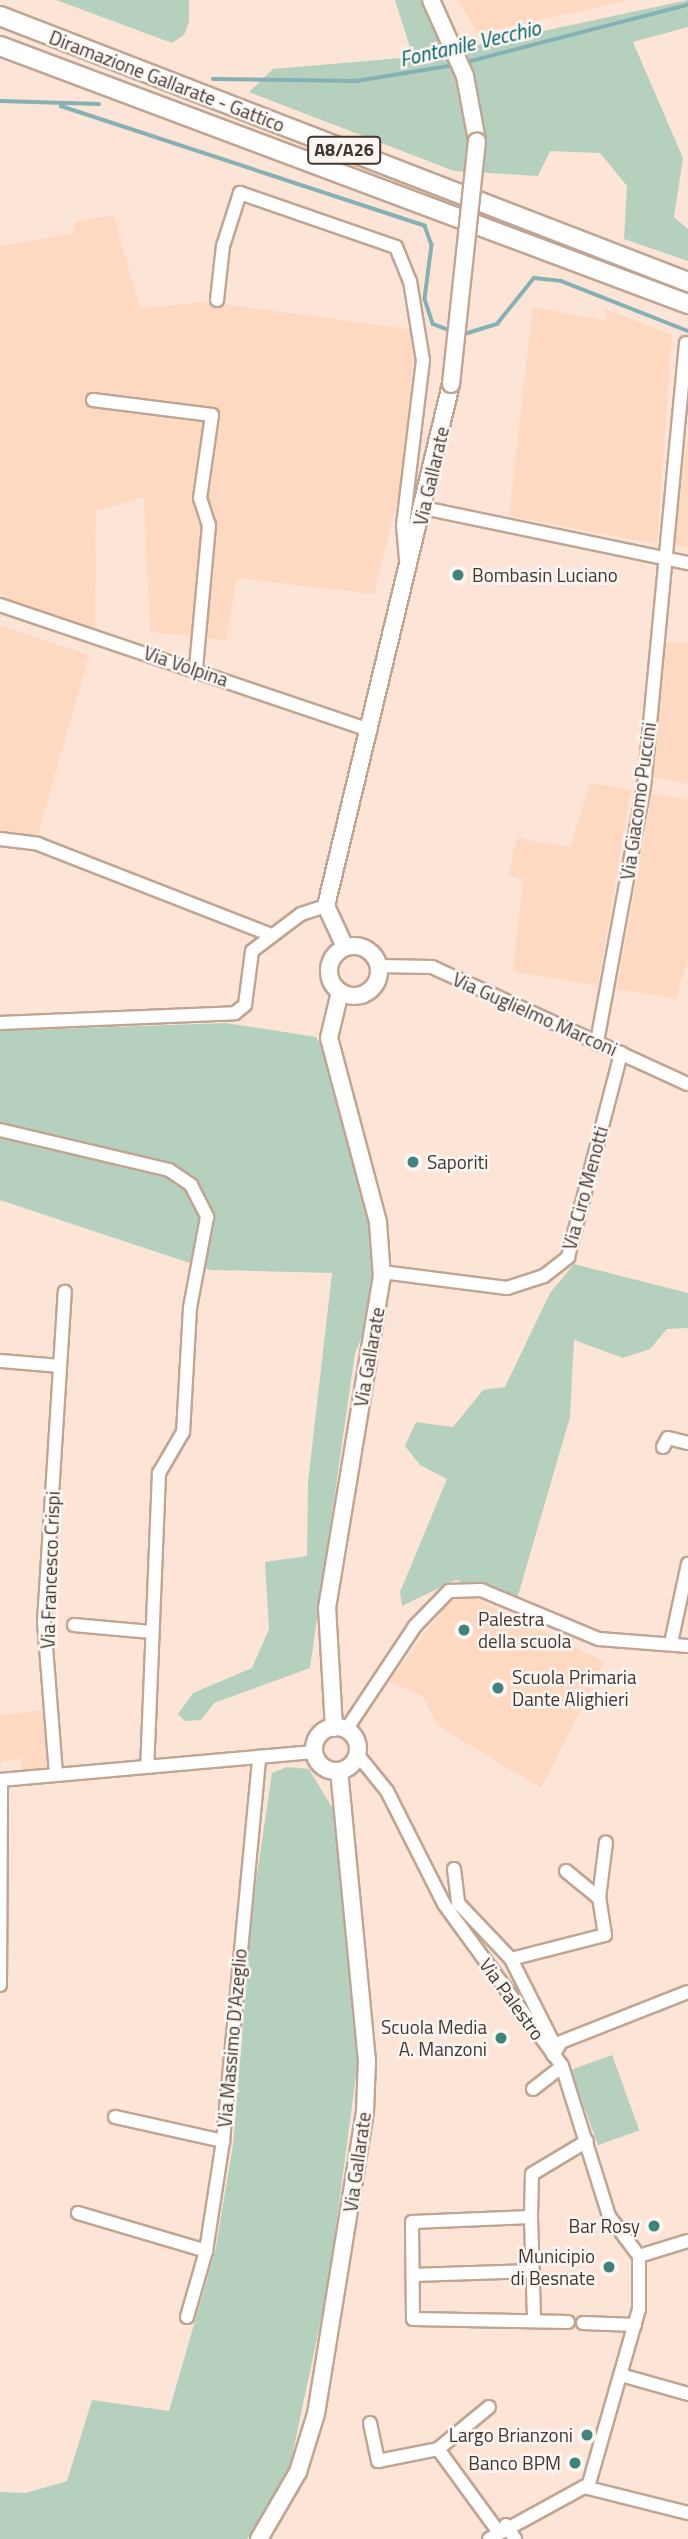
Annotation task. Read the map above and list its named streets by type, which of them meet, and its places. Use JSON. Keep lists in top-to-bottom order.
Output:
{
  "streets": {
    "highway": ["Diramazione Gallarate - Gattico", "A8/A26"],
    "main road": ["Via Gallarate"],
    "street": [
      "Via Volpina",
      "Via Giacomo Puccini",
      "Via Guglielmo Marconi",
      "Via Ciro Menotti",
      "Via Francesco Crispi",
      "Via Palestro",
      "Via Massimo D'Azeglio"
    ]
  },
  "crossings": [
    ["Via Gallarate", "Via Volpina"],
    ["Via Gallarate", "Via Guglielmo Marconi"],
    ["Via Gallarate", "Via Ciro Menotti"],
    ["Via Gallarate", "Via Palestro"],
    ["Via Giacomo Puccini", "Via Guglielmo Marconi"],
    ["Via Guglielmo Marconi", "Via Ciro Menotti"]
  ],
  "water": ["Fontanile Vecchio"],
  "places": [
    "Bombasin Luciano",
    "Saporiti",
    "Palestra della scuola",
    "Scuola Primaria Dante Alighieri",
    "Scuola Media A. Manzoni",
    "Bar Rosy",
    "Municipio di Besnate",
    "Largo Brianzoni",
    "Banco BPM"
  ]
}
